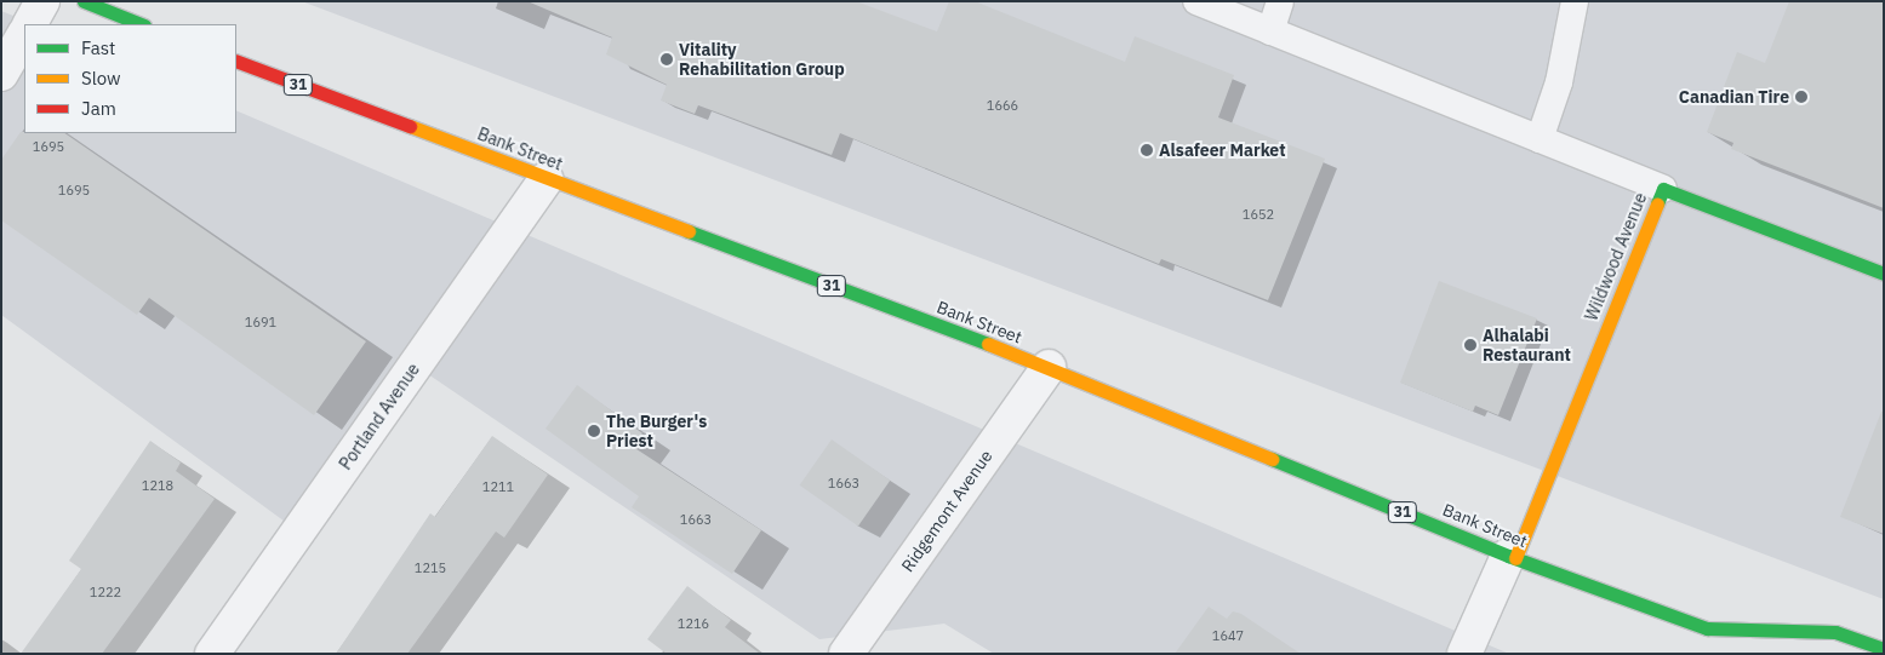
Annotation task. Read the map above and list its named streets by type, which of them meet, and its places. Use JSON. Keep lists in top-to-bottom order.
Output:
{
  "streets": {
    "main road": ["31", "Bank Street", "Wildwood Avenue"],
    "street": ["Portland Avenue", "Ridgemont Avenue"]
  },
  "crossings": [
    ["Bank Street", "Wildwood Avenue"],
    ["Bank Street", "Portland Avenue"],
    ["Bank Street", "Ridgemont Avenue"]
  ],
  "places": [
    "Vitality Rehabilitation Group",
    "Canadian Tire",
    "Alsafeer Market",
    "Alhalabi Restaurant",
    "The Burger's Priest"
  ],
  "house_numbers": [
    "1666",
    "1695",
    "1695",
    "1652",
    "1691",
    "1663",
    "1218",
    "1211",
    "1663",
    "1215",
    "1222",
    "1216",
    "1647"
  ],
  "legend": ["Fast", "Slow", "Jam"]
}
